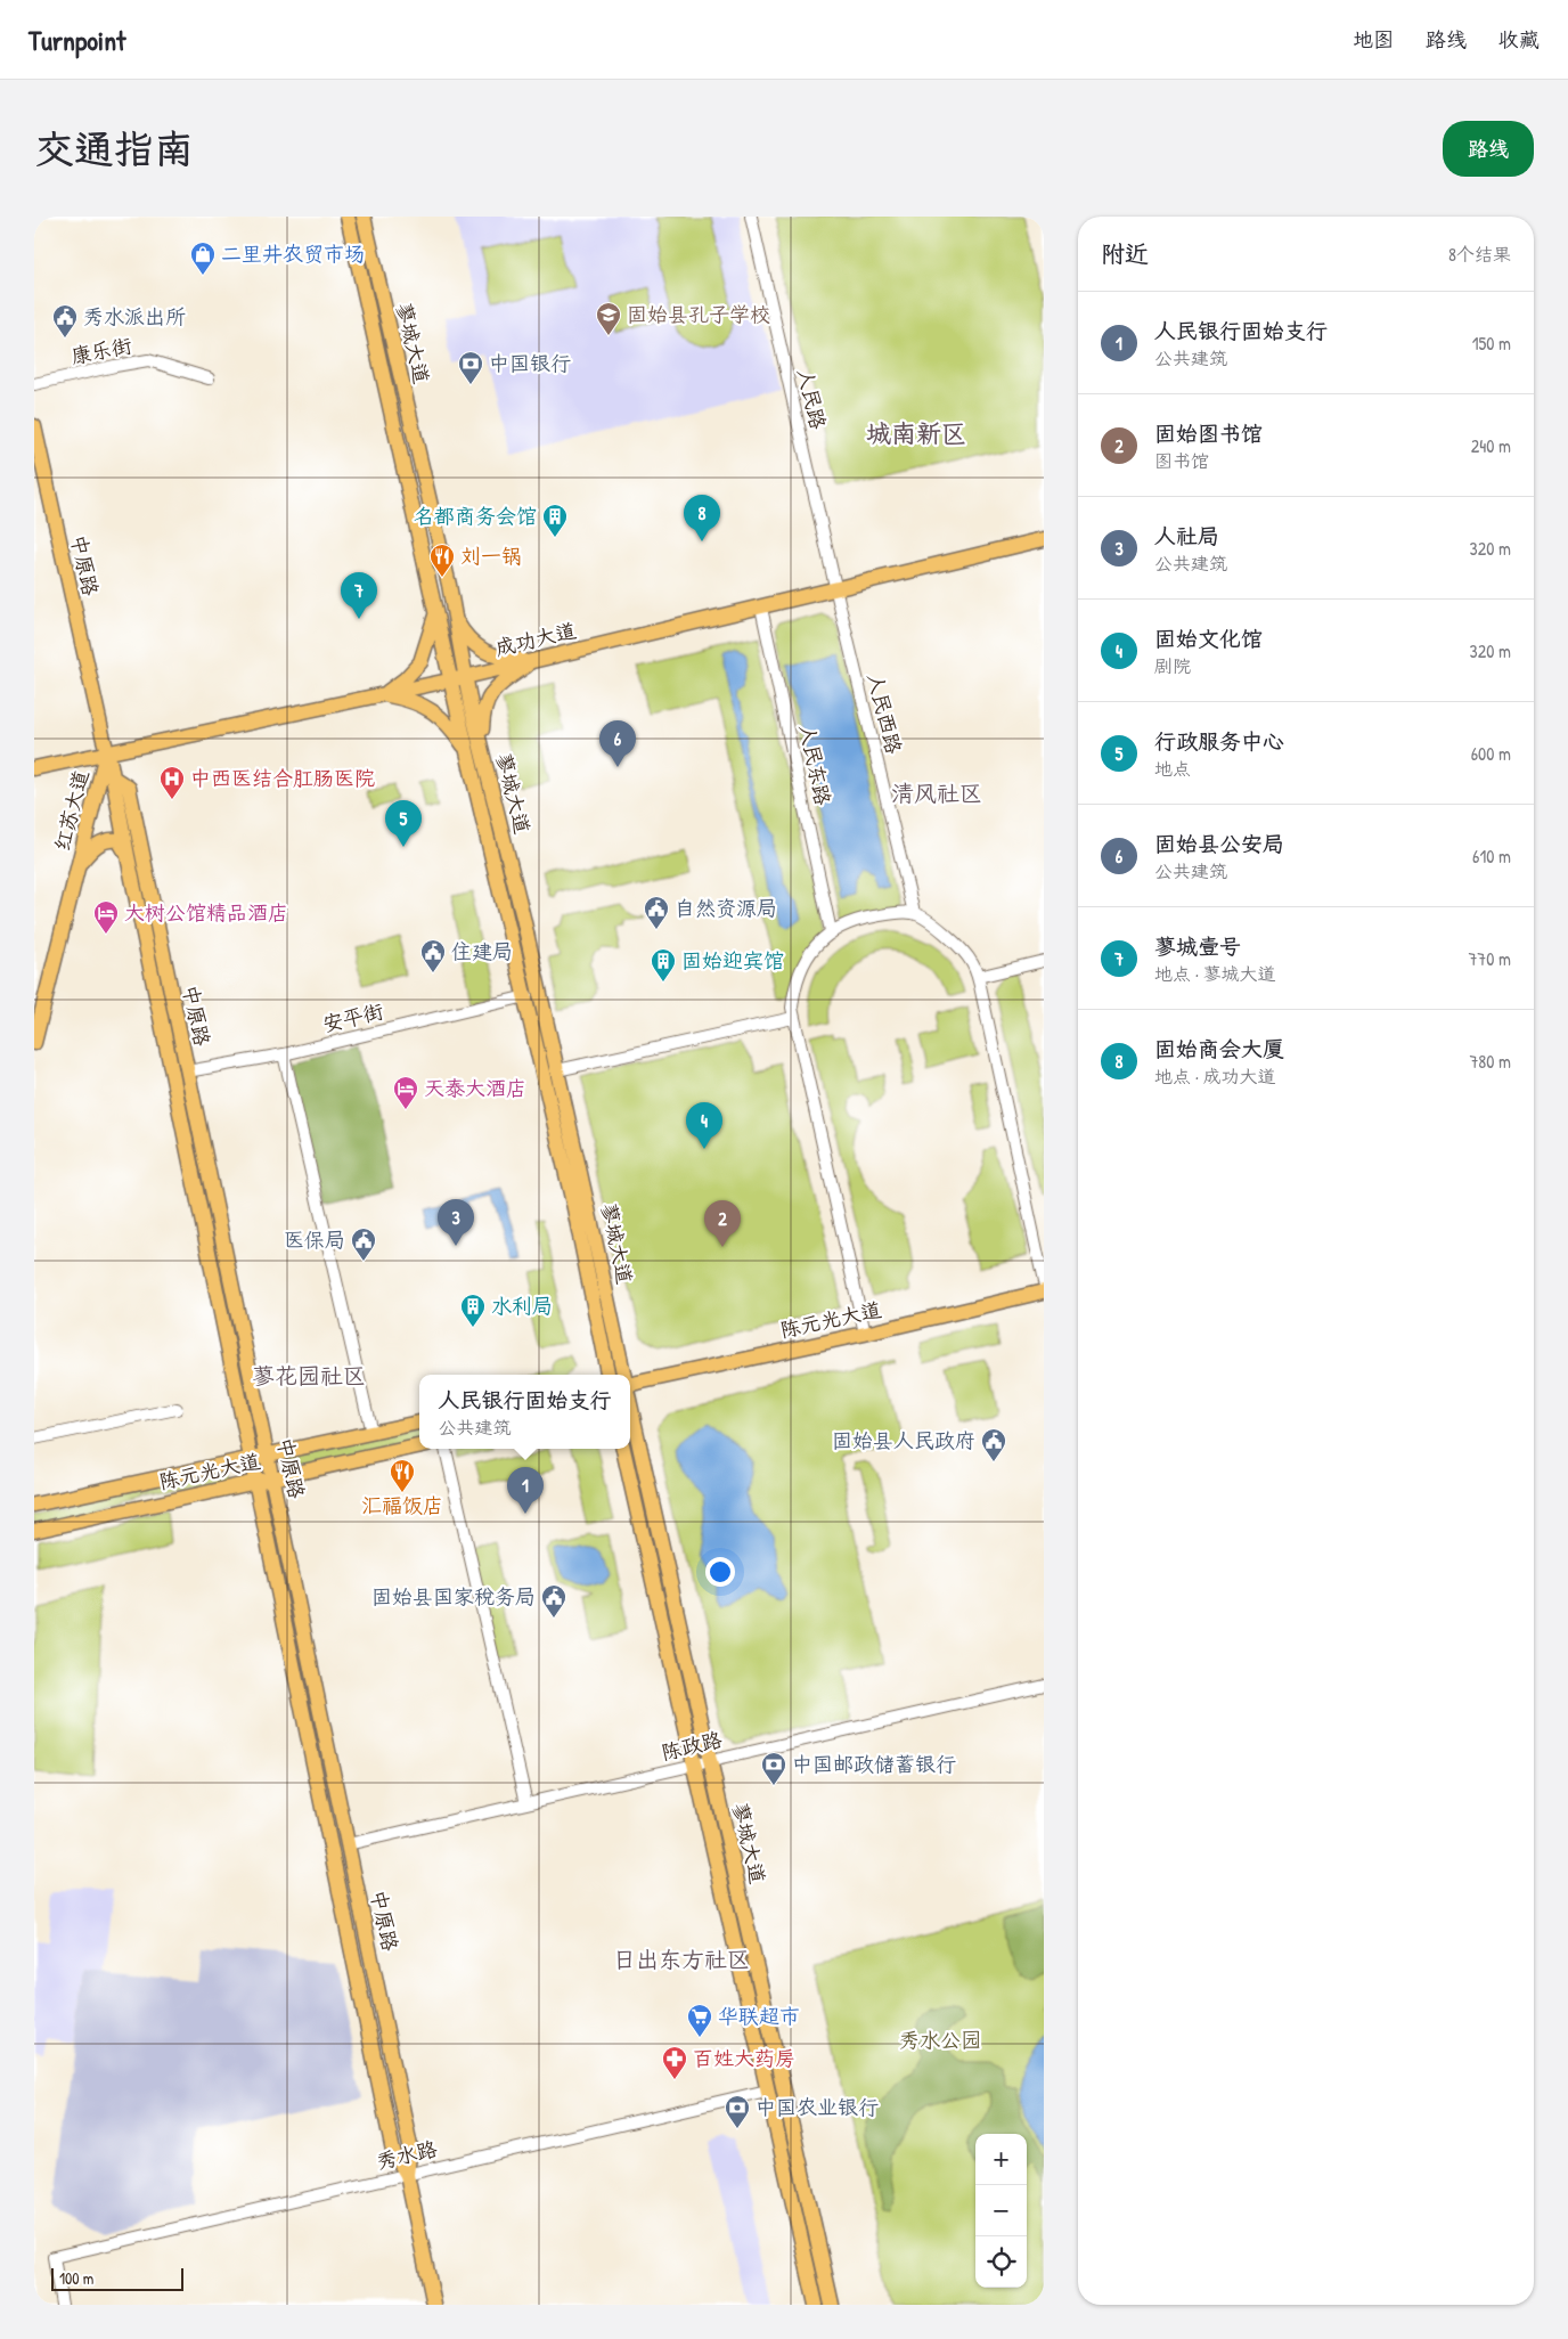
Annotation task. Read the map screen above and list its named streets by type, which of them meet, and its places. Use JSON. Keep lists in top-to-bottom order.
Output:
{
  "streets": {
    "main road": [
      "蓼城大道",
      "中原路",
      "成功大道",
      "红苏大道",
      "陈元光大道"
    ],
    "street": [
      "康乐街",
      "人民路",
      "人民西路",
      "人民东路",
      "安平街",
      "陈政路",
      "秀水路"
    ]
  },
  "crossings": [
    ["蓼城大道", "成功大道"],
    ["蓼城大道", "安平街"],
    ["蓼城大道", "陈政路"],
    ["蓼城大道", "秀水路"],
    ["人民路", "成功大道"],
    ["人民路", "人民西路"],
    ["中原路", "成功大道"],
    ["中原路", "红苏大道"],
    ["中原路", "安平街"],
    ["中原路", "陈元光大道"],
    ["中原路", "陈政路"],
    ["中原路", "秀水路"],
    ["成功大道", "人民西路"],
    ["成功大道", "人民东路"],
    ["成功大道", "红苏大道"]
  ],
  "districts": [
    "城南新区",
    "清风社区",
    "蓼花园社区",
    "日出东方社区"
  ],
  "parks": ["秀水公园"],
  "places": {
    "shop": ["二里井农贸市场"],
    "school or university": ["固始县孔子学校"],
    "public building": [
      "秀水派出所",
      "自然资源局",
      "住建局",
      "医保局",
      "固始县人民政府",
      "固始县国家税务局"
    ],
    "bank": ["中国银行", "中国邮政储蓄银行", "中国农业银行"],
    "building": ["名都商务会馆", "固始迎宾馆", "水利局"],
    "restaurant": ["刘一锅", "汇福饭店"],
    "hospital": ["中西医结合肛肠医院"],
    "hotel": ["大树公馆精品酒店", "天泰大酒店"],
    "supermarket": ["华联超市"],
    "pharmacy": ["百姓大药房"]
  },
  "scale_bar": "100 m",
  "page": {
    "header": "Turnpoint",
    "nav": ["地图", "路线", "收藏"],
    "buttons": "路线",
    "title": "交通指南",
    "heading": ["附近", "8个结果"],
    "list": [
      {
        "mark": "1",
        "name": "人民银行固始支行",
        "note": "公共建筑",
        "value": "150 m"
      },
      {
        "mark": "2",
        "name": "固始图书馆",
        "note": "图书馆",
        "value": "240 m"
      },
      {
        "mark": "3",
        "name": "人社局",
        "note": "公共建筑",
        "value": "320 m"
      },
      {
        "mark": "4",
        "name": "固始文化馆",
        "note": "剧院",
        "value": "320 m"
      },
      {
        "mark": "5",
        "name": "行政服务中心",
        "note": "地点",
        "value": "600 m"
      },
      {
        "mark": "6",
        "name": "固始县公安局",
        "note": "公共建筑",
        "value": "610 m"
      },
      {
        "mark": "7",
        "name": "蓼城壹号",
        "note": "地点 · 蓼城大道",
        "value": "770 m"
      },
      {
        "mark": "8",
        "name": "固始商会大厦",
        "note": "地点 · 成功大道",
        "value": "780 m"
      }
    ],
    "pins": [
      "8",
      "7",
      "6",
      "5",
      "4",
      "3",
      "2",
      "1"
    ],
    "popup": ["人民银行固始支行", "公共建筑"],
    "map_buttons": ["+", "−"],
    "scale": "100 m"
  }
}
